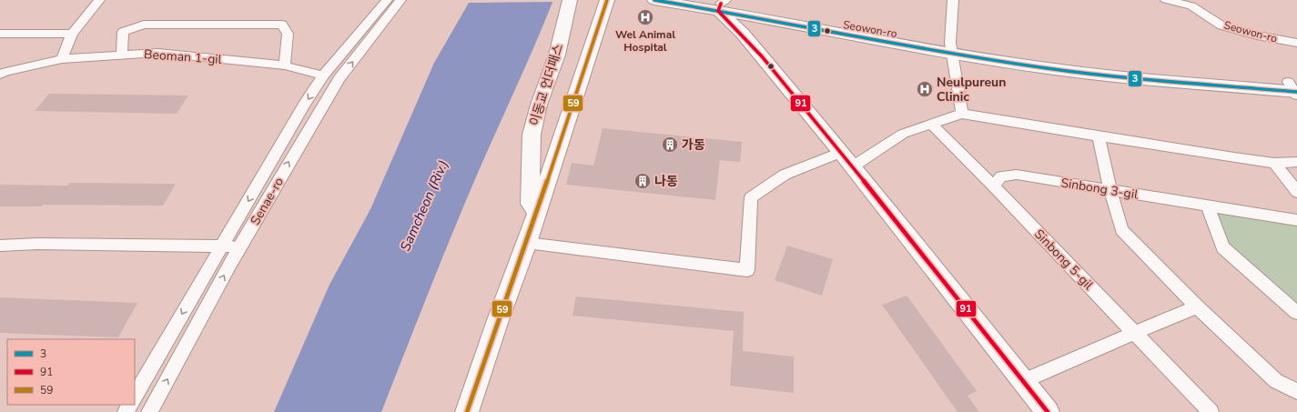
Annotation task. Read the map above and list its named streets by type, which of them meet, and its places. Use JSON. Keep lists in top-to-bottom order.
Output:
{
  "streets": {
    "street": [
      "Seowon-ro",
      "Beoman 1-gil",
      "이동교 언더패스",
      "Sinbong 3-gil",
      "Senae-ro",
      "Sinbong 5-gil"
    ]
  },
  "crossings": [
    ["Beoman 1-gil", "Senae-ro"],
    ["Sinbong 3-gil", "Sinbong 5-gil"]
  ],
  "water": ["Samcheon (Riv.)"],
  "places": {
    "hospital": ["Wel Animal Hospital", "Neulpureun Clinic"],
    "building": ["가동", "나동"]
  },
  "lines": ["transit line 3", "transit line 59", "transit line 91"],
  "legend": ["3", "91", "59"]
}
